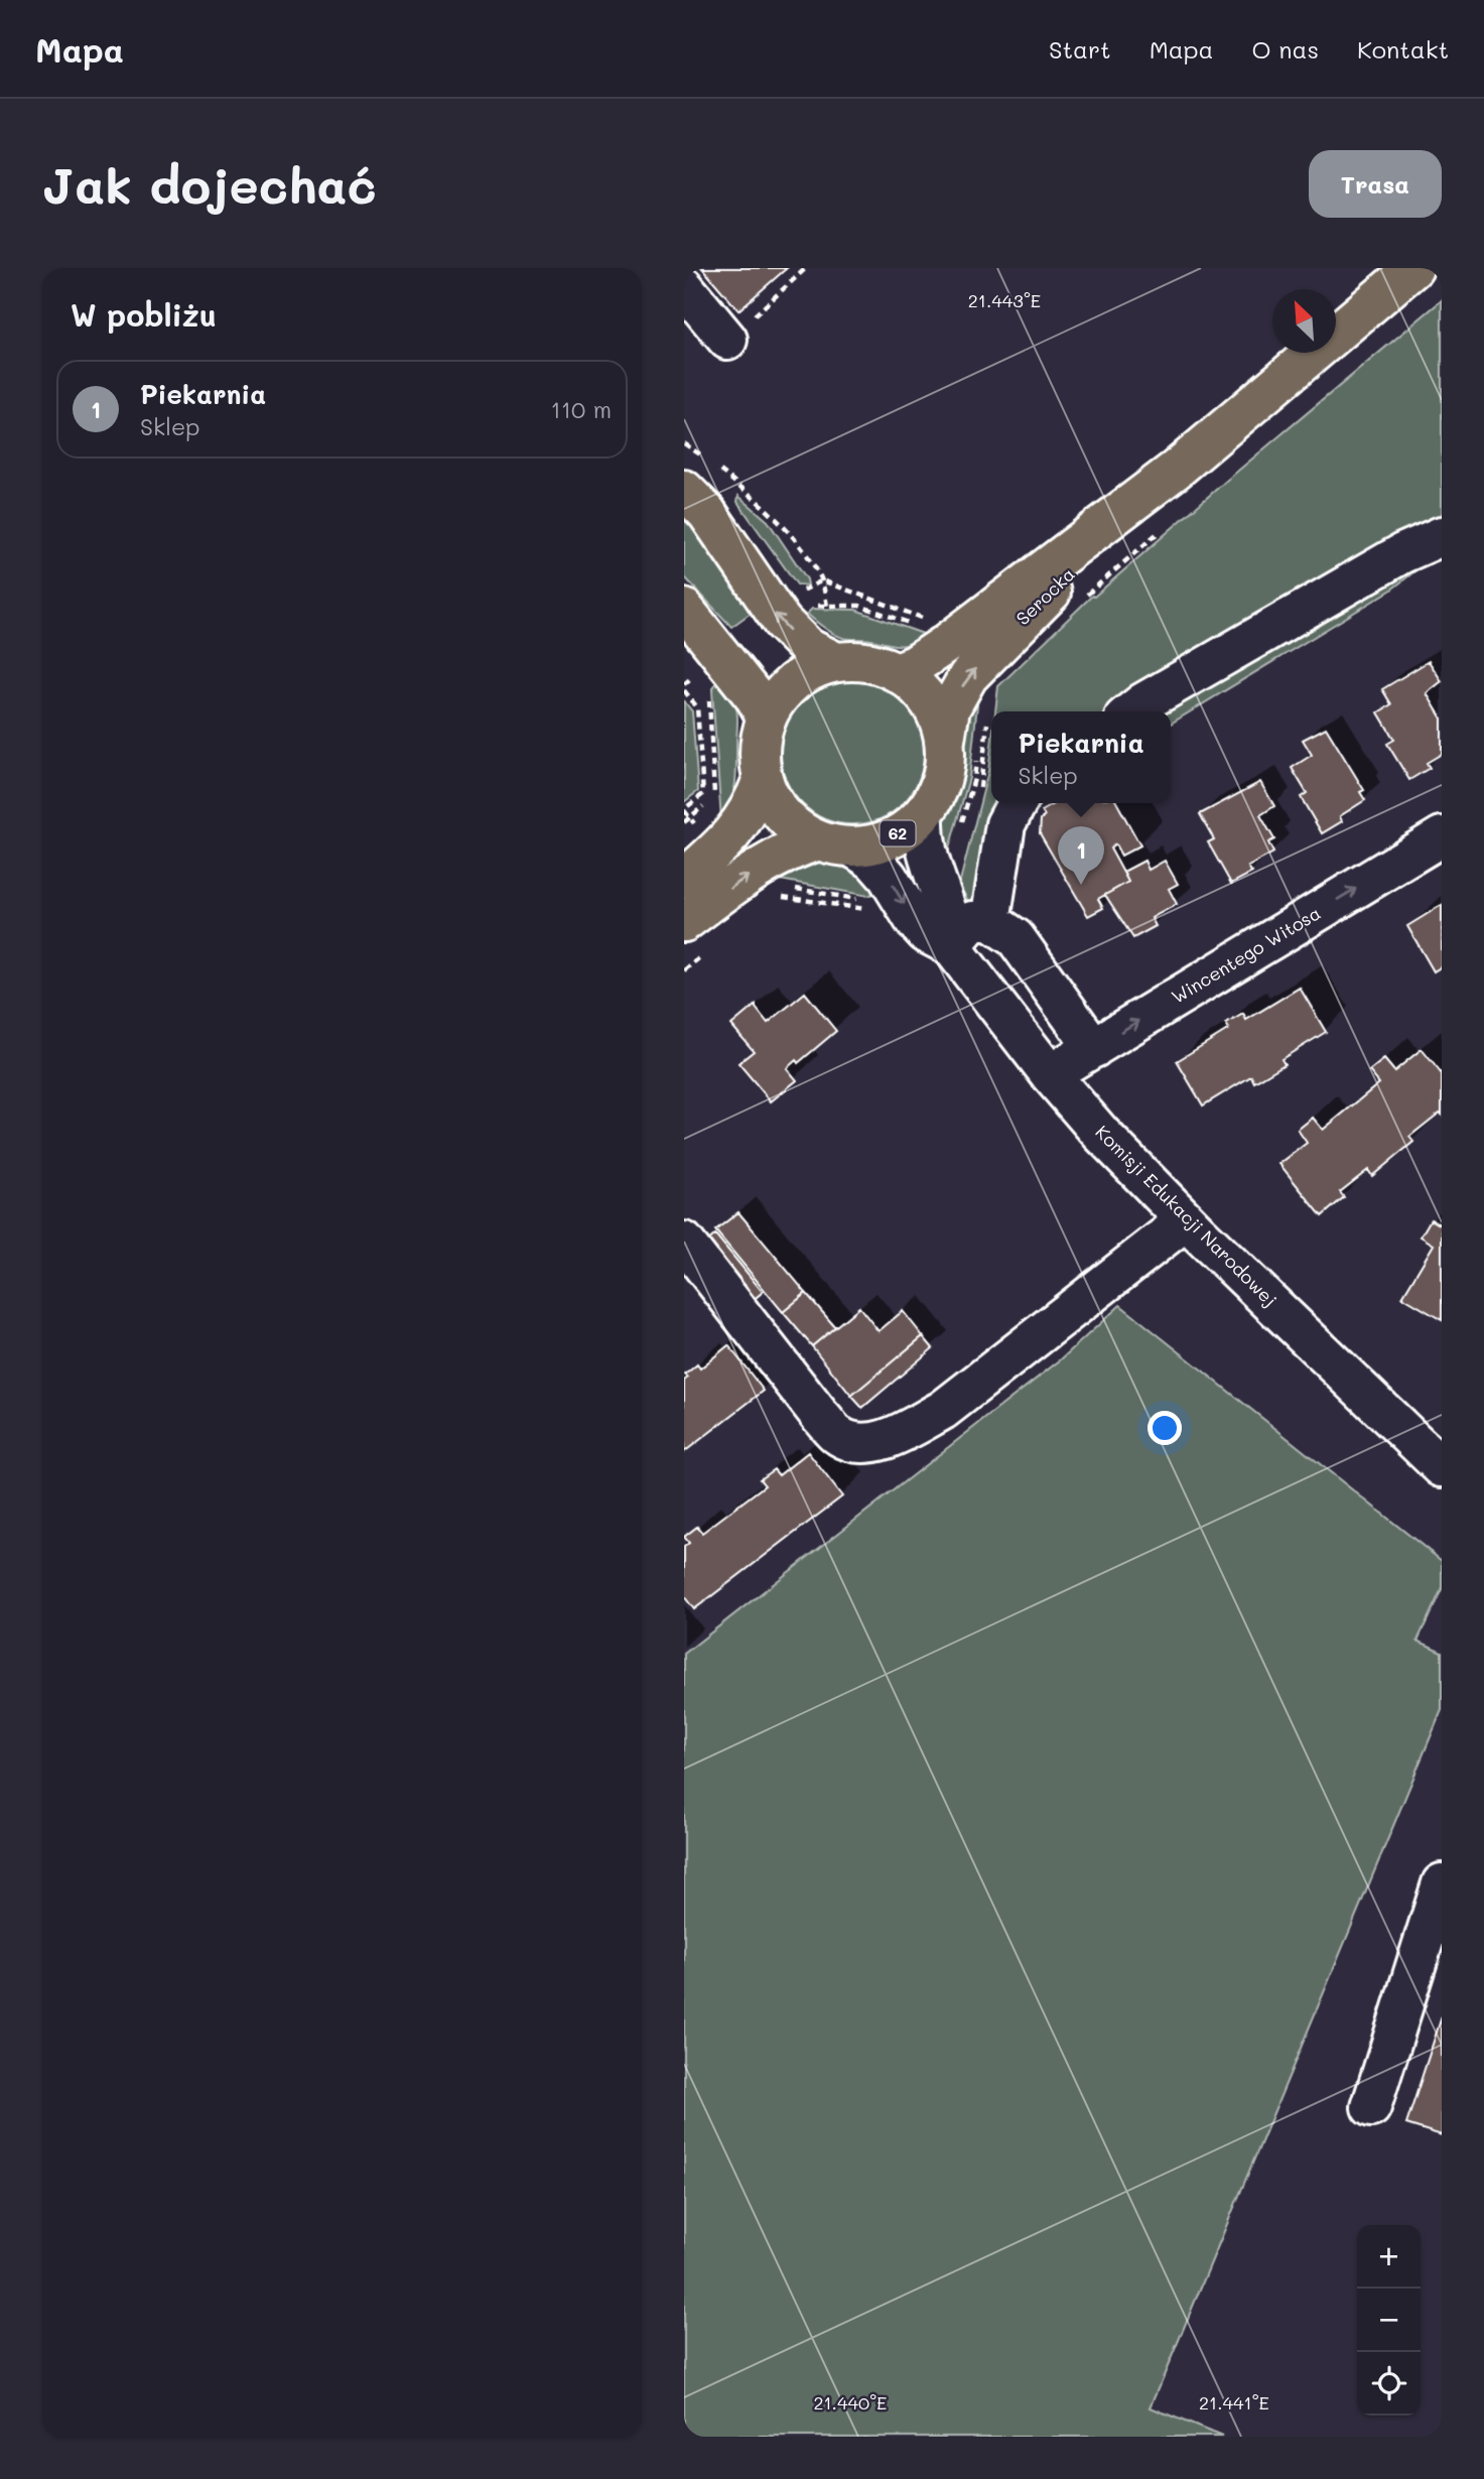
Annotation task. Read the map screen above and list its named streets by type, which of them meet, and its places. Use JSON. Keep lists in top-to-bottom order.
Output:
{
  "streets": {
    "main road": ["Serocka", "62"],
    "street": ["Wincentego Witosa", "Komisji Edukacji Narodowej"]
  },
  "crossings": [
    ["Serocka", "62"],
    ["Serocka", "Komisji Edukacji Narodowej"],
    ["62", "Komisji Edukacji Narodowej"],
    ["Wincentego Witosa", "Komisji Edukacji Narodowej"]
  ],
  "north": "top left",
  "page": {
    "header": "Mapa",
    "nav": [
      "Start",
      "Mapa",
      "O nas",
      "Kontakt"
    ],
    "buttons": "Trasa",
    "title": "Jak dojechać",
    "heading": "W pobliżu",
    "list": [
      {
        "mark": "1",
        "name": "Piekarnia",
        "note": "Sklep",
        "value": "110 m"
      }
    ],
    "popup": ["Piekarnia", "Sklep"],
    "pins": "1",
    "map_buttons": ["+", "−"]
  },
  "coordinates": ["21.443°E", "21.440°E", "21.441°E"]
}
